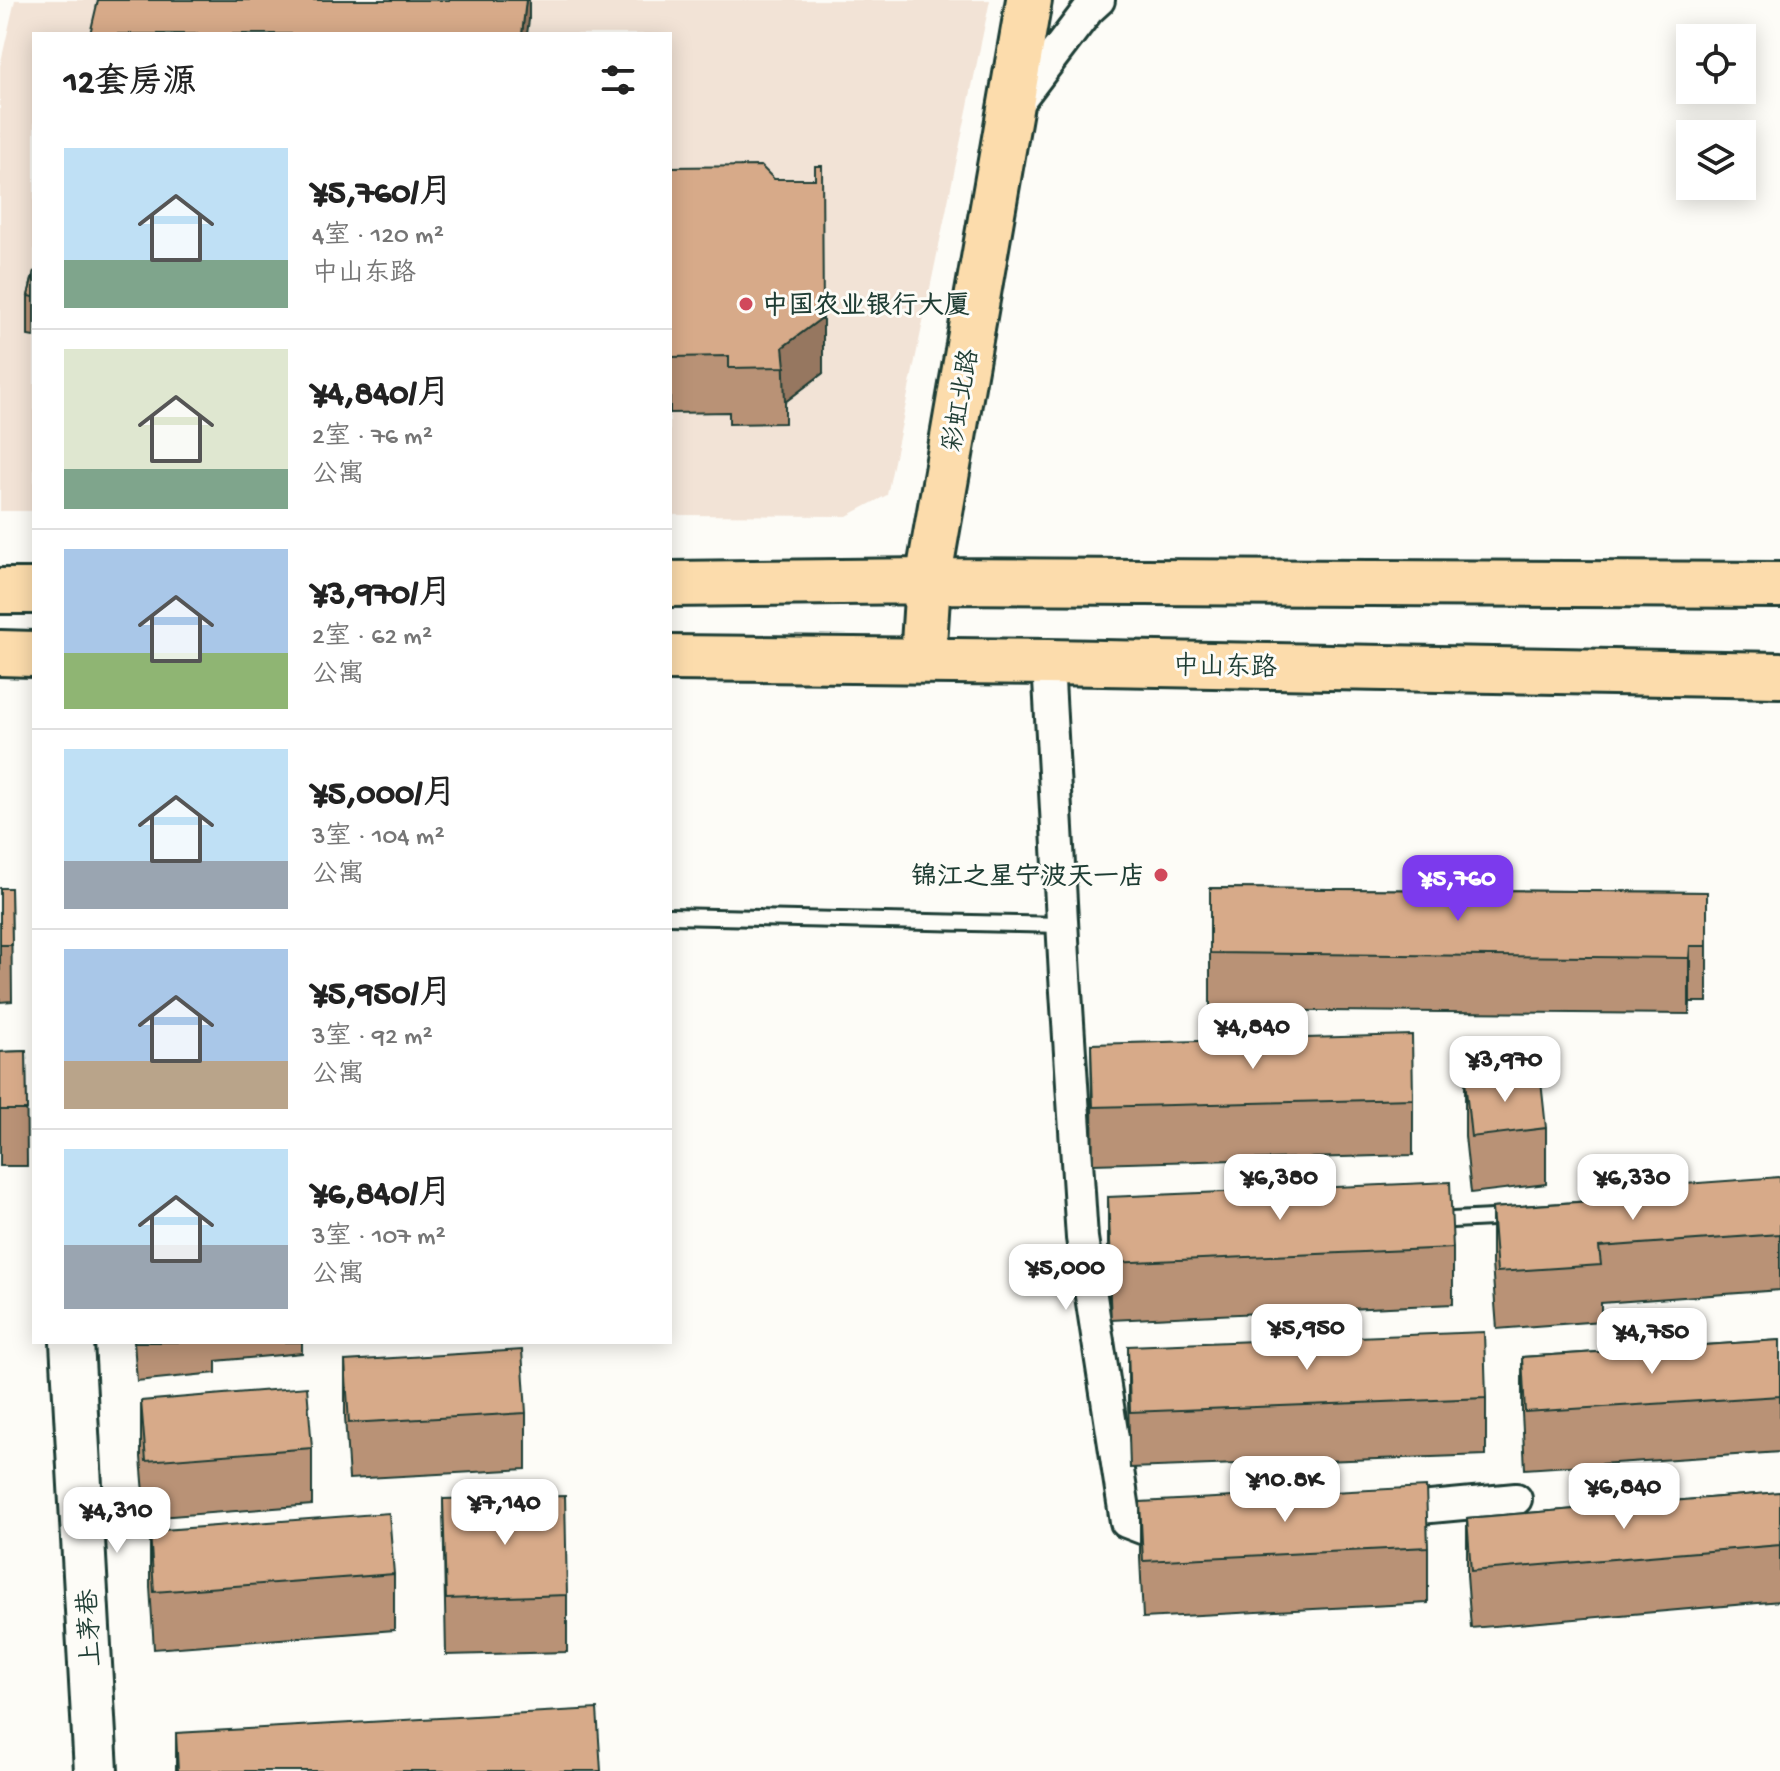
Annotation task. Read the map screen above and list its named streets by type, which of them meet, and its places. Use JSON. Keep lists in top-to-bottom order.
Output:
{
  "streets": {
    "main road": ["彩虹北路", "中山东路"],
    "street": ["上茅巷"]
  },
  "crossings": [
    ["彩虹北路", "中山东路"]
  ],
  "places": ["中国农业银行大厦", "锦江之星宁波天一店"],
  "page": {
    "heading": "12套房源",
    "list": [
      {
        "name": "¥5,760/月",
        "note": "4室 · 120 m² · 中山东路"
      },
      {
        "name": "¥4,840/月",
        "note": "2室 · 76 m² · 公寓"
      },
      {
        "name": "¥3,970/月",
        "note": "2室 · 62 m² · 公寓"
      },
      {
        "name": "¥5,000/月",
        "note": "3室 · 104 m² · 公寓"
      },
      {
        "name": "¥5,950/月",
        "note": "3室 · 92 m² · 公寓"
      },
      {
        "name": "¥6,840/月",
        "note": "3室 · 107 m² · 公寓"
      }
    ],
    "price": [
      "¥5,760",
      "¥4,840",
      "¥3,970",
      "¥6,380",
      "¥6,330",
      "¥5,000",
      "¥5,950",
      "¥4,750",
      "¥10.8K",
      "¥6,840",
      "¥7,140",
      "¥4,310"
    ]
  }
}
